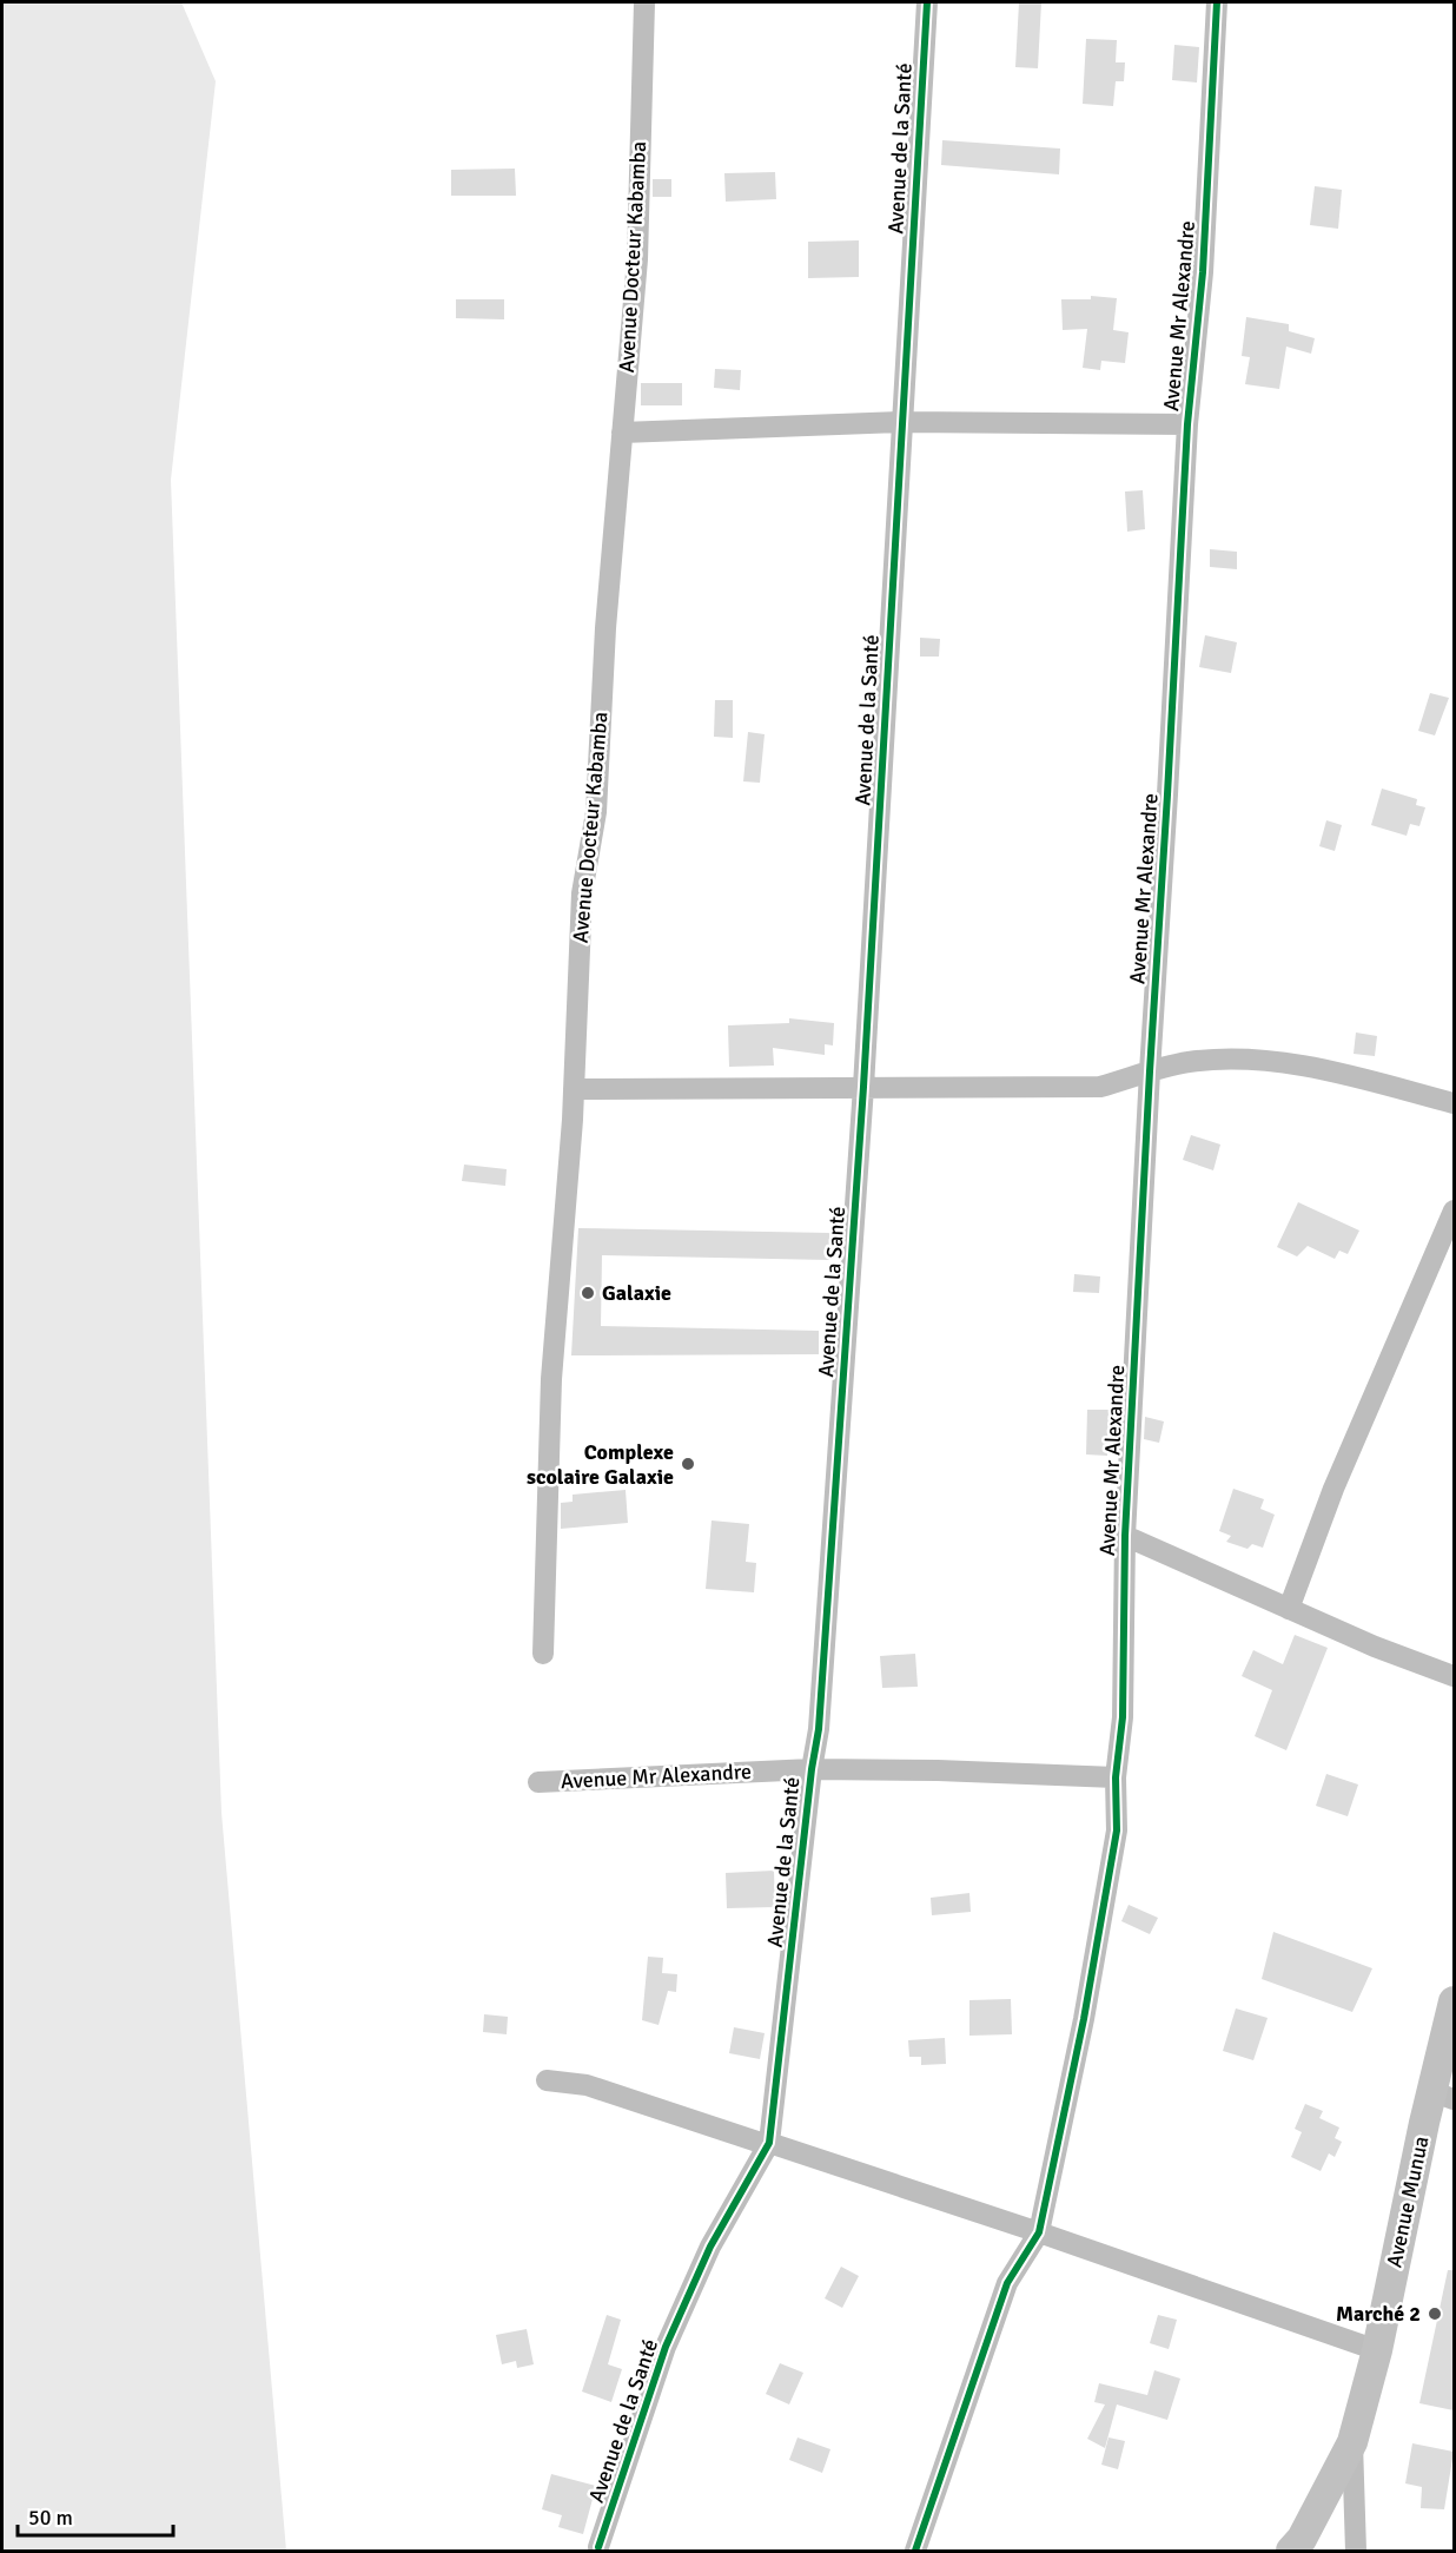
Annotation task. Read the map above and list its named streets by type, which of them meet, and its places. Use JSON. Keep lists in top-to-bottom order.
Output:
{
  "streets": {
    "main road": ["Avenue Munua"],
    "street": ["Avenue de la Santé", "Avenue Docteur Kabamba", "Avenue Mr Alexandre"]
  },
  "crossings": [
    ["Avenue de la Santé", "Avenue Mr Alexandre"]
  ],
  "places": ["Galaxie", "Complexe scolaire Galaxie", "Marché 2"],
  "scale_bar": "50 m"
}
